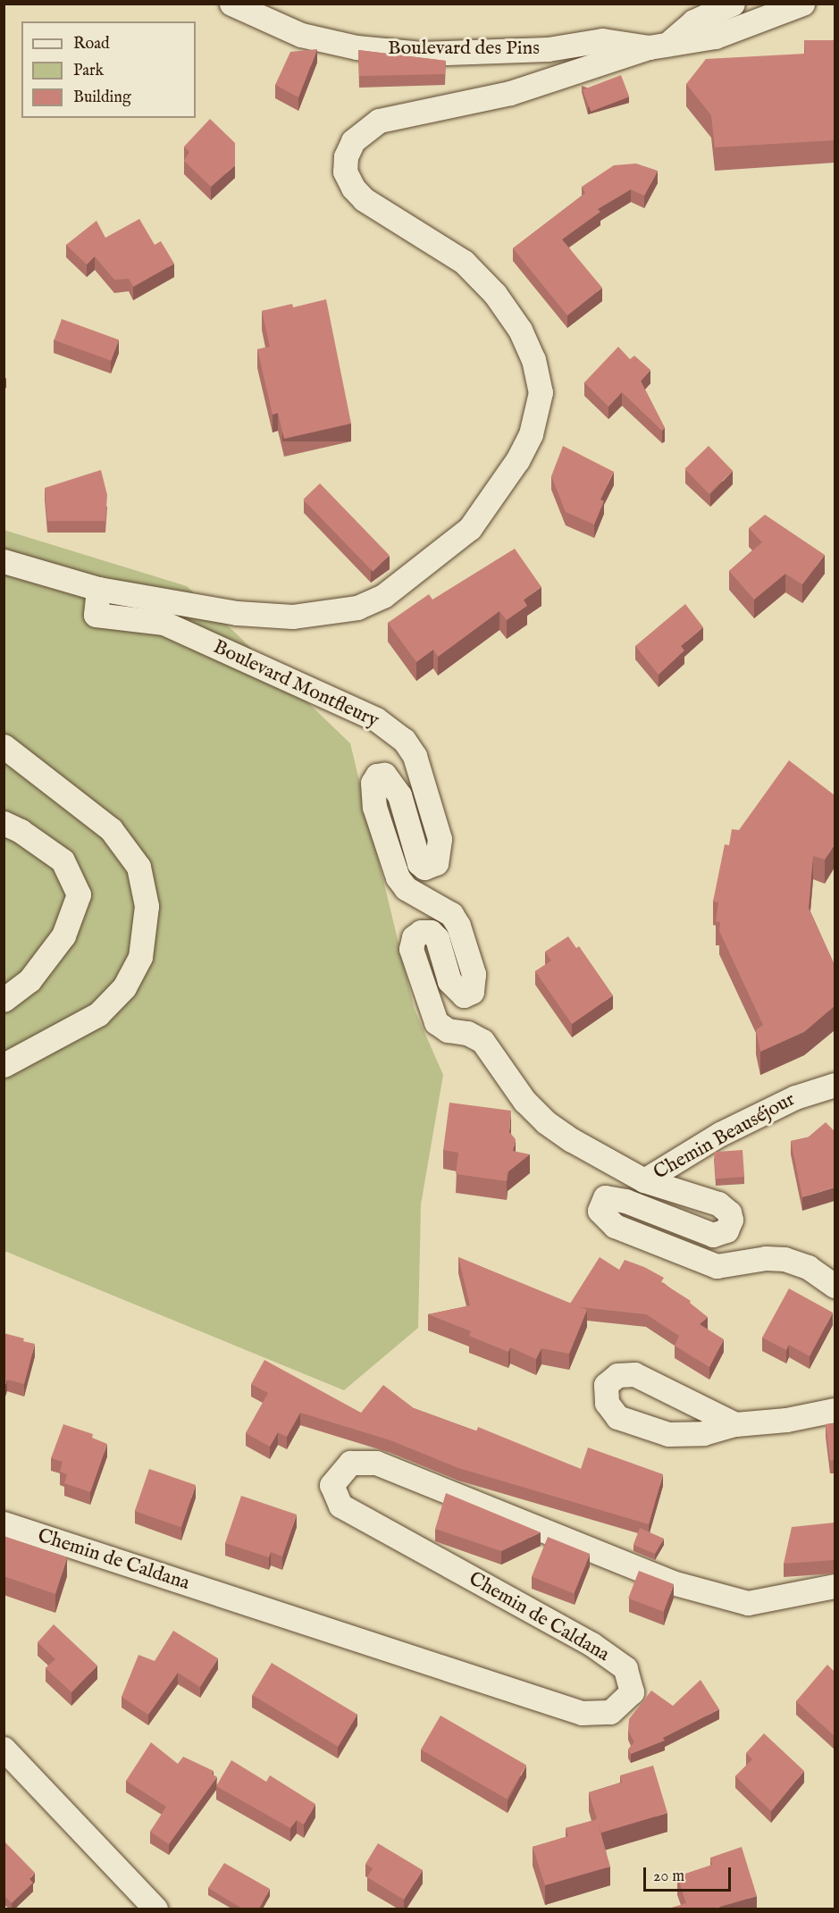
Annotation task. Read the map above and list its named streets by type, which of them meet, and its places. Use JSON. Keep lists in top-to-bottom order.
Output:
{
  "streets": {
    "street": [
      "Boulevard des Pins",
      "Boulevard Montfleury",
      "Chemin Beauséjour",
      "Chemin de Caldana"
    ]
  },
  "crossings": [
    ["Boulevard des Pins", "Boulevard Montfleury"],
    ["Boulevard Montfleury", "Chemin Beauséjour"]
  ],
  "legend": ["Road", "Park", "Building"],
  "scale_bar": "20 m"
}
